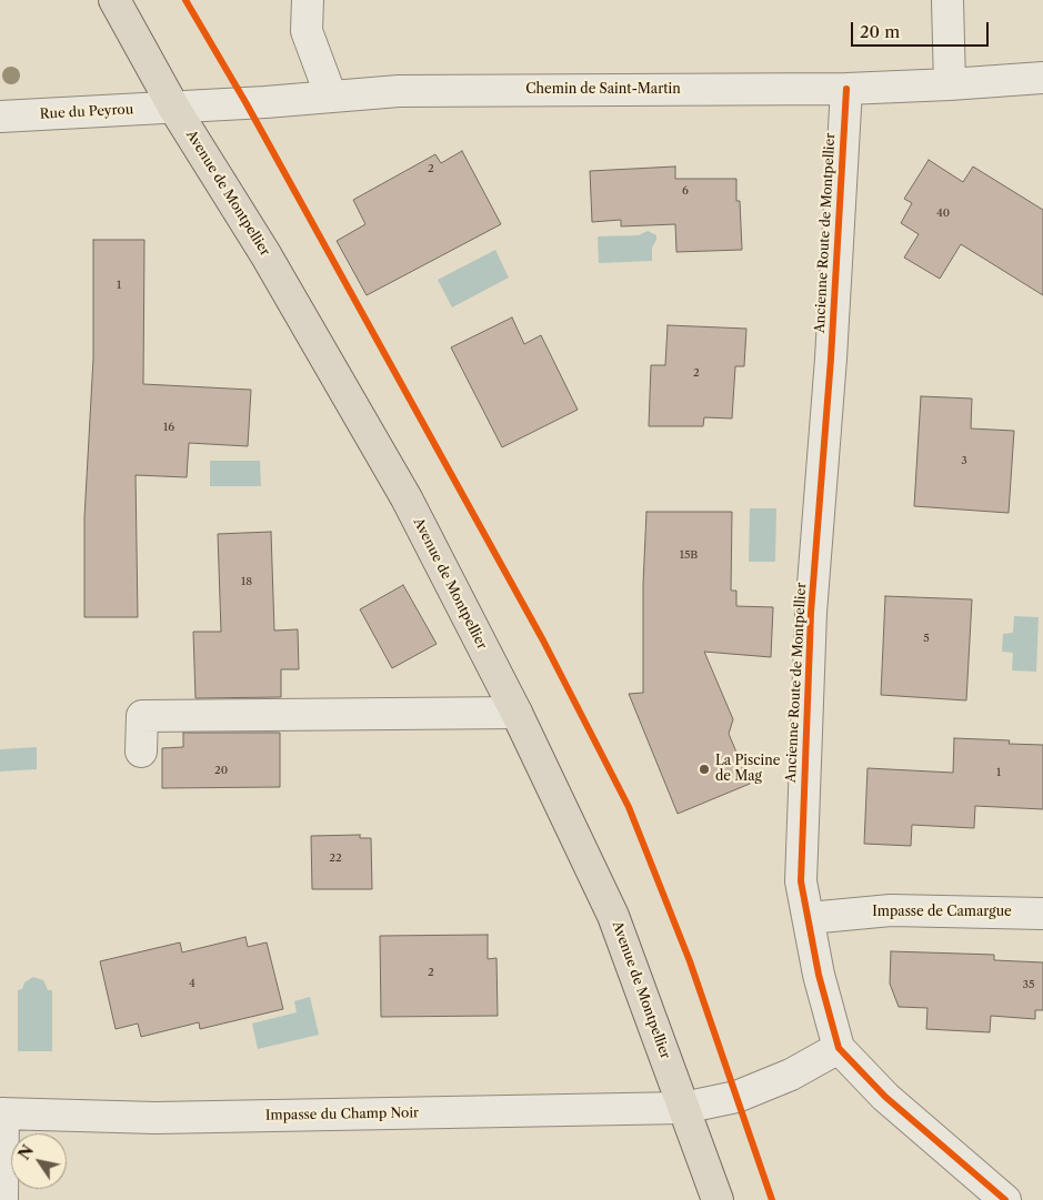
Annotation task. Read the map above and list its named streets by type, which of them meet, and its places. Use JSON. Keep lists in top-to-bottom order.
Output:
{
  "streets": {
    "main road": ["Avenue de Montpellier"],
    "street": [
      "Chemin de Saint-Martin",
      "Rue du Peyrou",
      "Ancienne Route de Montpellier",
      "Impasse de Camargue",
      "Impasse du Champ Noir"
    ]
  },
  "crossings": [
    ["Chemin de Saint-Martin", "Rue du Peyrou"],
    ["Chemin de Saint-Martin", "Avenue de Montpellier"],
    ["Chemin de Saint-Martin", "Ancienne Route de Montpellier"],
    ["Rue du Peyrou", "Avenue de Montpellier"],
    ["Avenue de Montpellier", "Impasse du Champ Noir"],
    ["Ancienne Route de Montpellier", "Impasse de Camargue"],
    ["Ancienne Route de Montpellier", "Impasse du Champ Noir"]
  ],
  "places": ["La Piscine de Mag"],
  "house_numbers": [
    "2",
    "6",
    "40",
    "1",
    "2",
    "16",
    "3",
    "15B",
    "18",
    "5",
    "20",
    "1",
    "22",
    "2",
    "4",
    "35"
  ],
  "scale_bar": "20 m",
  "north": "top left"
}
